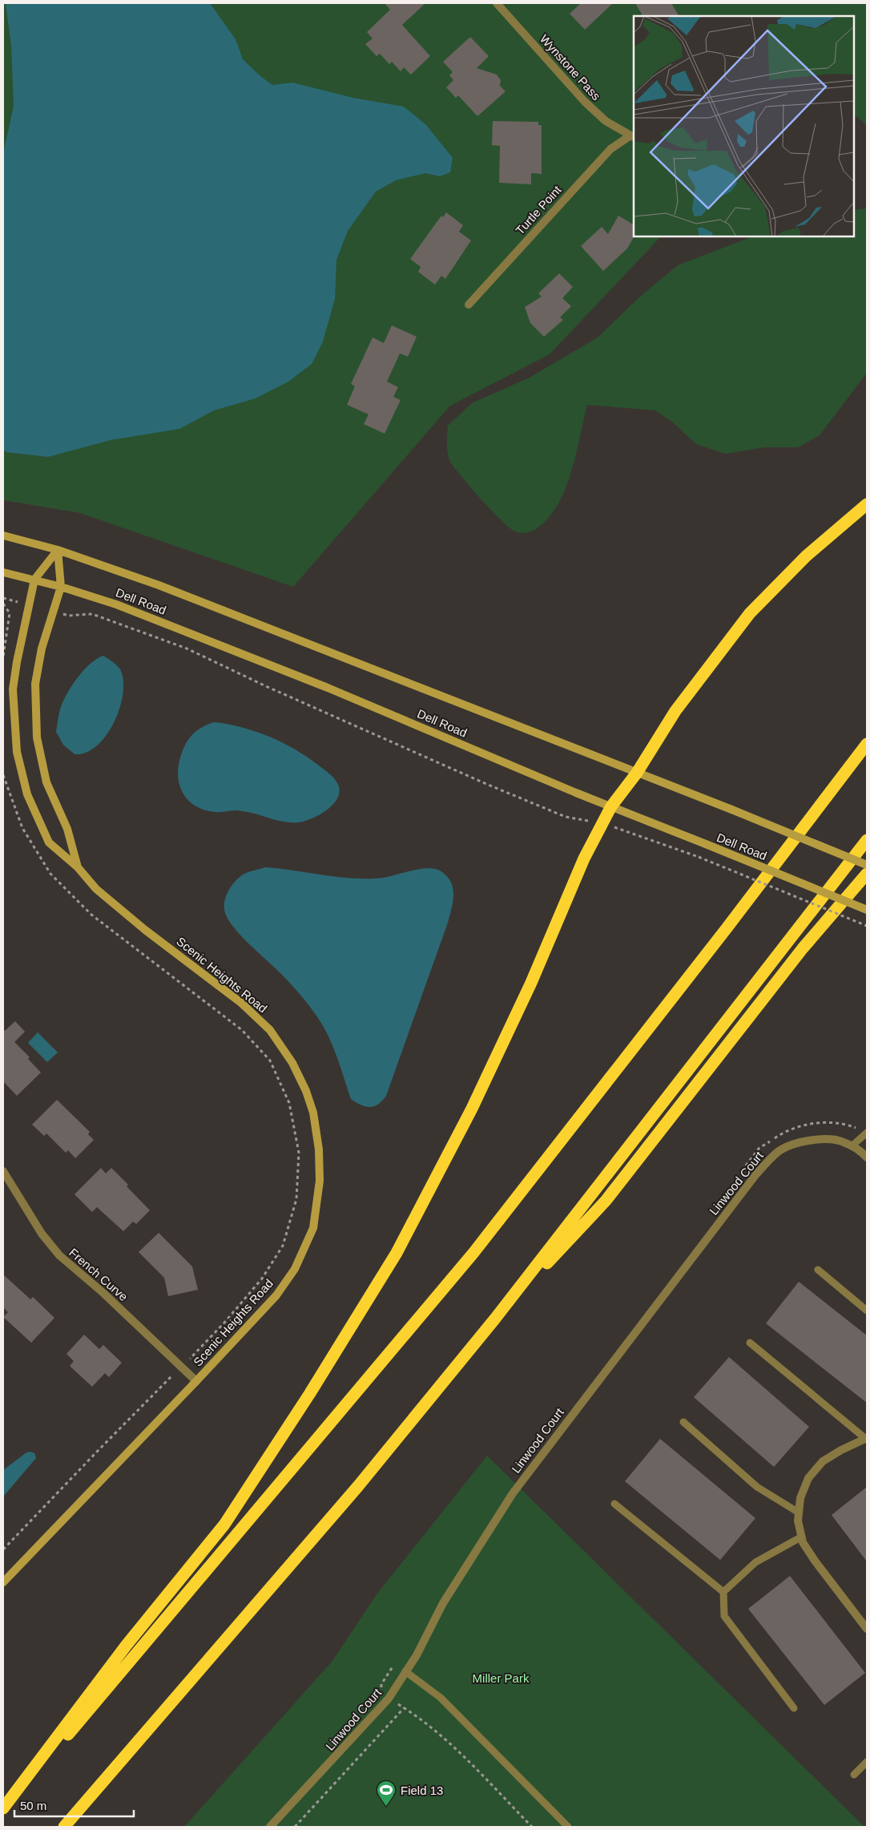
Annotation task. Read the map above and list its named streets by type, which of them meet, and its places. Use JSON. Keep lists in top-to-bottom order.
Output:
{
  "streets": {
    "main road": ["Dell Road", "Scenic Heights Road"],
    "street": [
      "Wynstone Pass",
      "Turtle Point",
      "Linwood Court",
      "French Curve"
    ]
  },
  "crossings": [
    ["Wynstone Pass", "Turtle Point"],
    ["Dell Road", "Scenic Heights Road"],
    ["Scenic Heights Road", "French Curve"]
  ],
  "parks": ["Miller Park"],
  "places": {
    "sports": ["Field 13"]
  },
  "scale_bar": "50 m"
}
